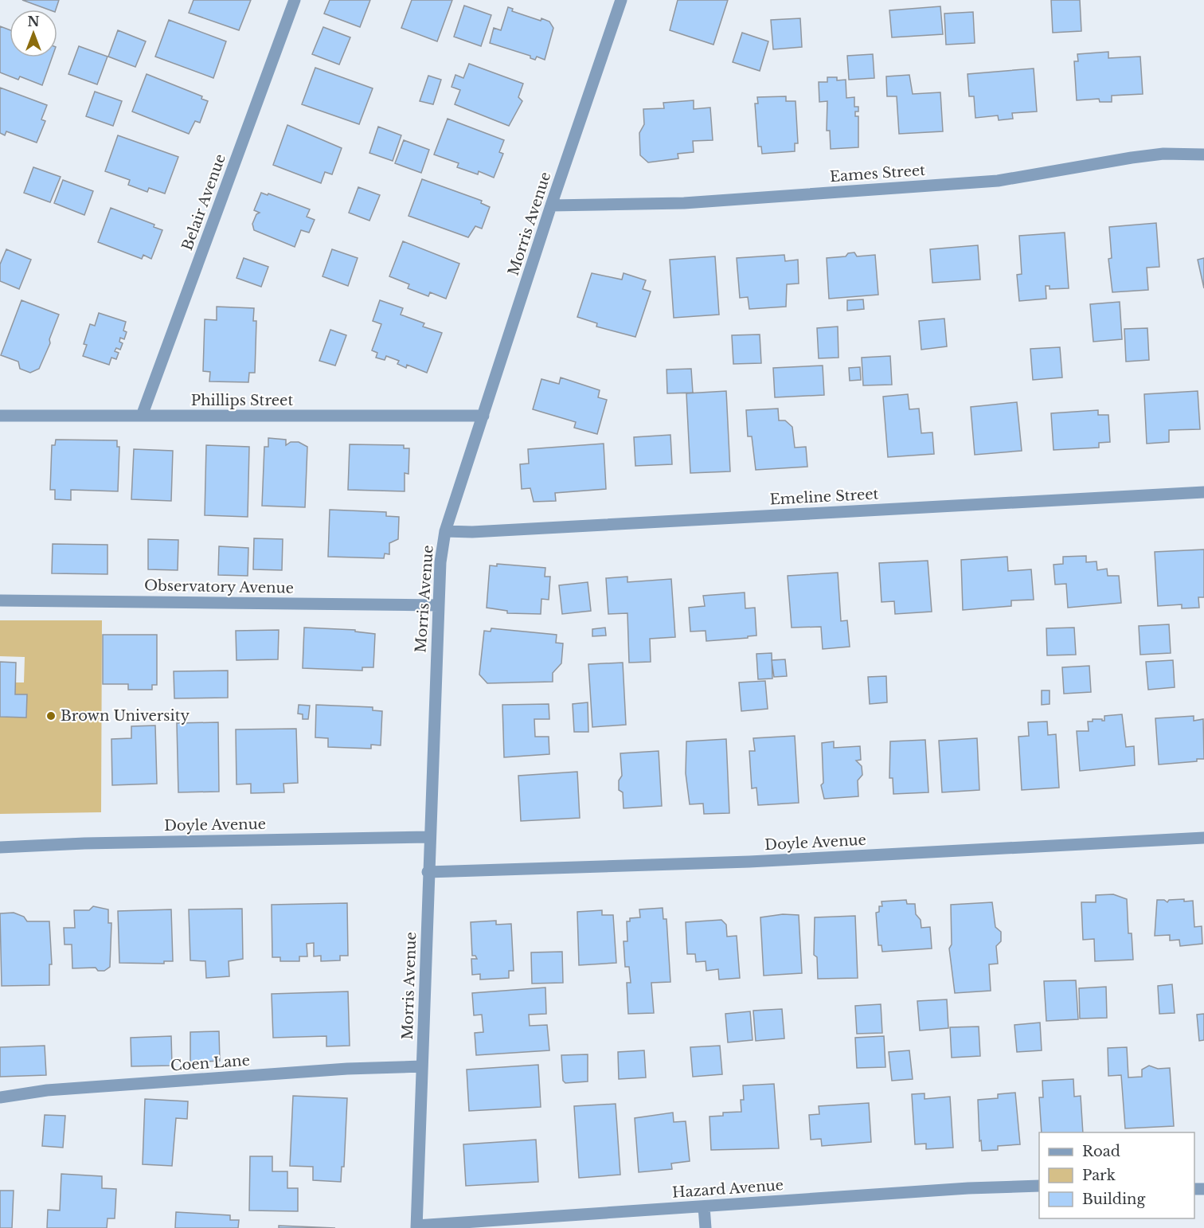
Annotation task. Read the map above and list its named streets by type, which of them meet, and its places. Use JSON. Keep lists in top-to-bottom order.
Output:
{
  "streets": {
    "street": [
      "Eames Street",
      "Belair Avenue",
      "Morris Avenue",
      "Phillips Street",
      "Emeline Street",
      "Observatory Avenue",
      "Doyle Avenue",
      "Coen Lane",
      "Hazard Avenue"
    ]
  },
  "crossings": [
    ["Eames Street", "Morris Avenue"],
    ["Belair Avenue", "Phillips Street"],
    ["Morris Avenue", "Phillips Street"],
    ["Morris Avenue", "Emeline Street"],
    ["Morris Avenue", "Observatory Avenue"],
    ["Morris Avenue", "Doyle Avenue"],
    ["Morris Avenue", "Coen Lane"],
    ["Morris Avenue", "Hazard Avenue"]
  ],
  "places": ["Brown University"],
  "legend": ["Road", "Park", "Building"],
  "north": "top"
}
